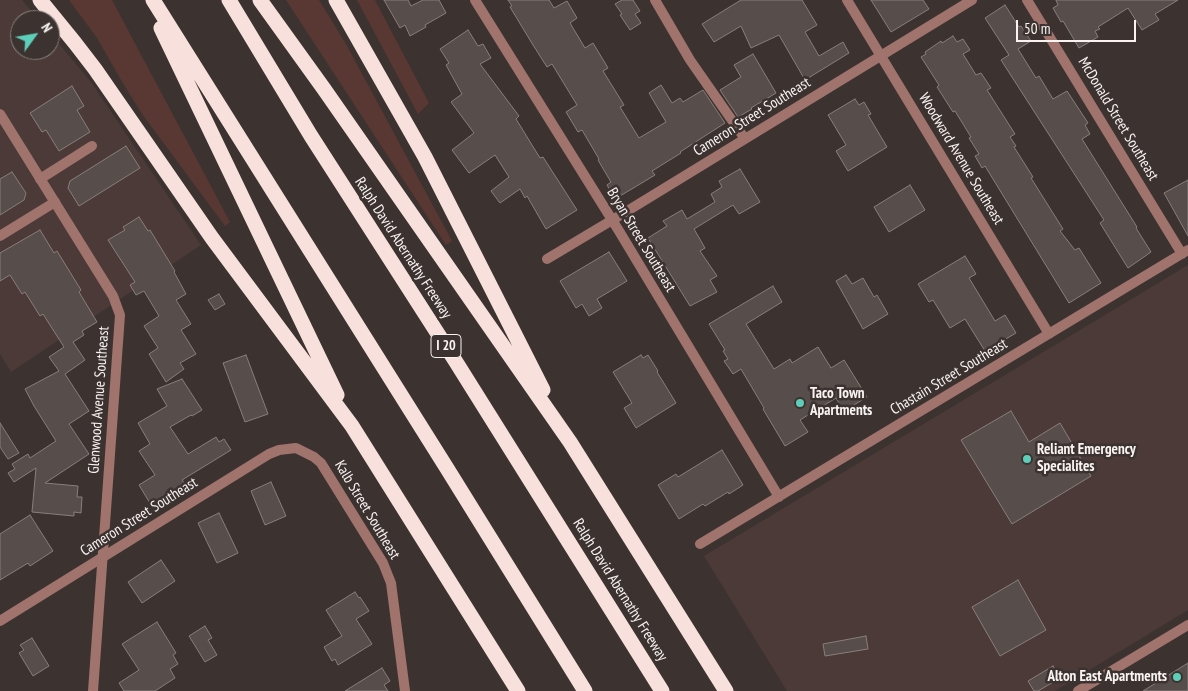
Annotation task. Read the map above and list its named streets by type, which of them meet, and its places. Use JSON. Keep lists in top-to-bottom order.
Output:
{
  "streets": {
    "highway": ["Ralph David Abernathy Freeway", "I 20"],
    "street": [
      "Cameron Street Southeast",
      "McDonald Street Southeast",
      "Woodward Avenue Southeast",
      "Bryan Street Southeast",
      "Chastain Street Southeast",
      "Glenwood Avenue Southeast",
      "Kalb Street Southeast"
    ]
  },
  "crossings": [
    ["Cameron Street Southeast", "Woodward Avenue Southeast"],
    ["Cameron Street Southeast", "Bryan Street Southeast"],
    ["Cameron Street Southeast", "Glenwood Avenue Southeast"],
    ["Cameron Street Southeast", "Kalb Street Southeast"],
    ["McDonald Street Southeast", "Chastain Street Southeast"],
    ["Woodward Avenue Southeast", "Chastain Street Southeast"],
    ["Bryan Street Southeast", "Chastain Street Southeast"]
  ],
  "places": ["Taco Town Apartments", "Reliant Emergency Specialites", "Alton East Apartments"],
  "scale_bar": "50 m",
  "north": "top right"
}
